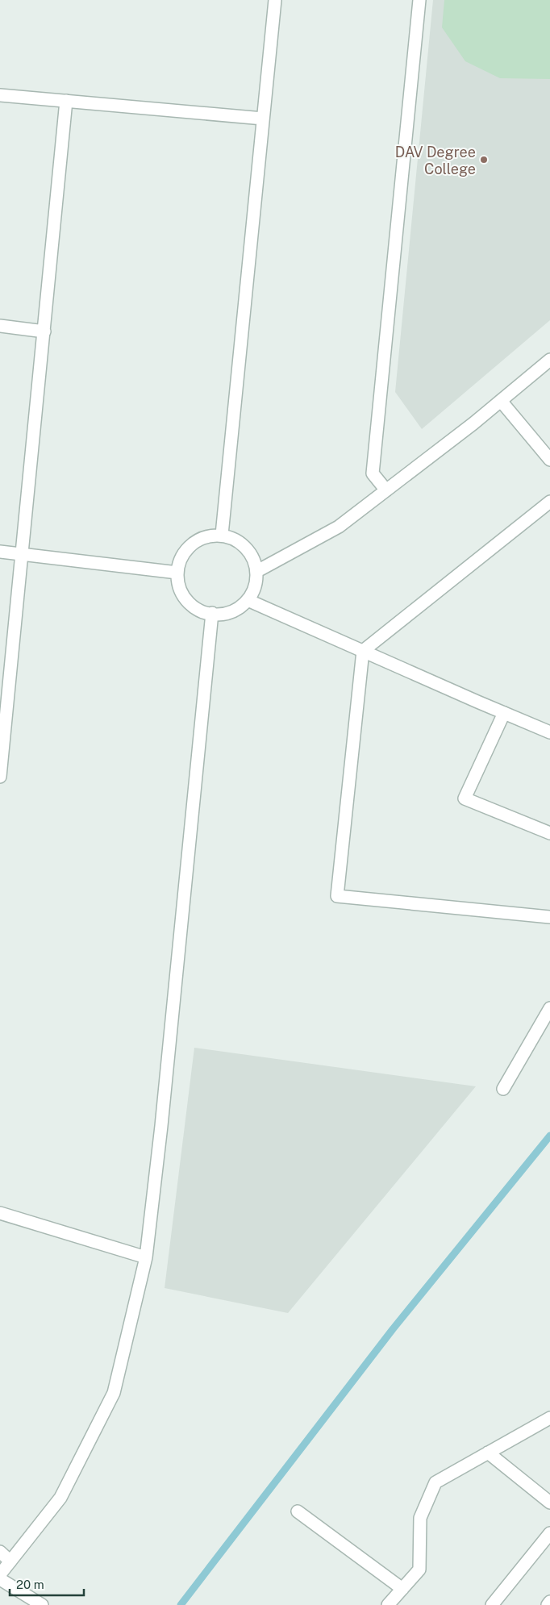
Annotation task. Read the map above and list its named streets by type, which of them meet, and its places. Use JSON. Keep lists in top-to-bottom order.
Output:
{
  "places": ["DAV Degree College"],
  "scale_bar": "20 m"
}
